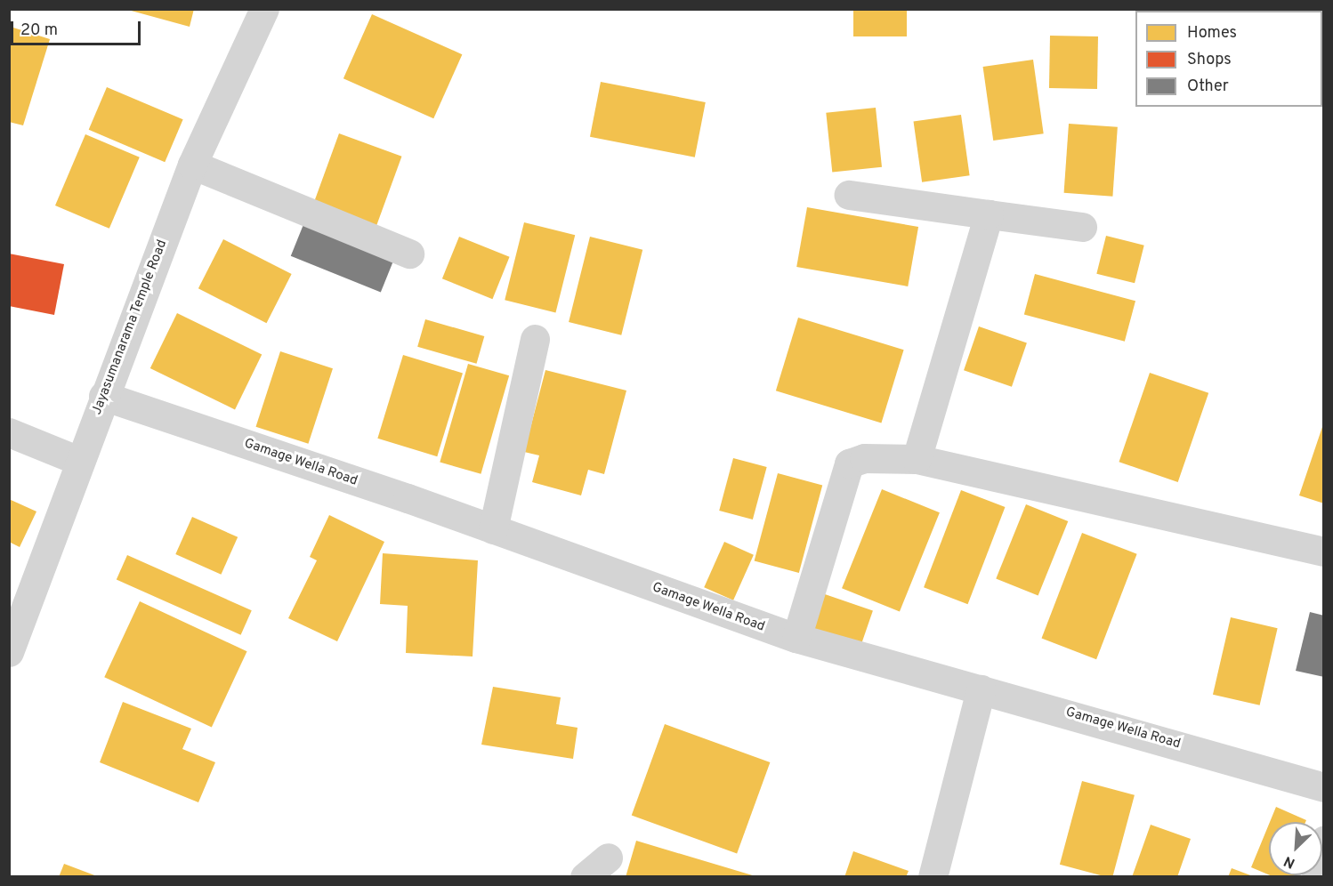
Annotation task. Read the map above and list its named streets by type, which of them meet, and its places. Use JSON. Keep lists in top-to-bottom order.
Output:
{
  "streets": {
    "street": ["Jayasumanarama Temple Road", "Gamage Wella Road"]
  },
  "crossings": [
    ["Jayasumanarama Temple Road", "Gamage Wella Road"]
  ],
  "legend": ["Homes", "Shops", "Other"],
  "scale_bar": "20 m",
  "north": "bottom left"
}
